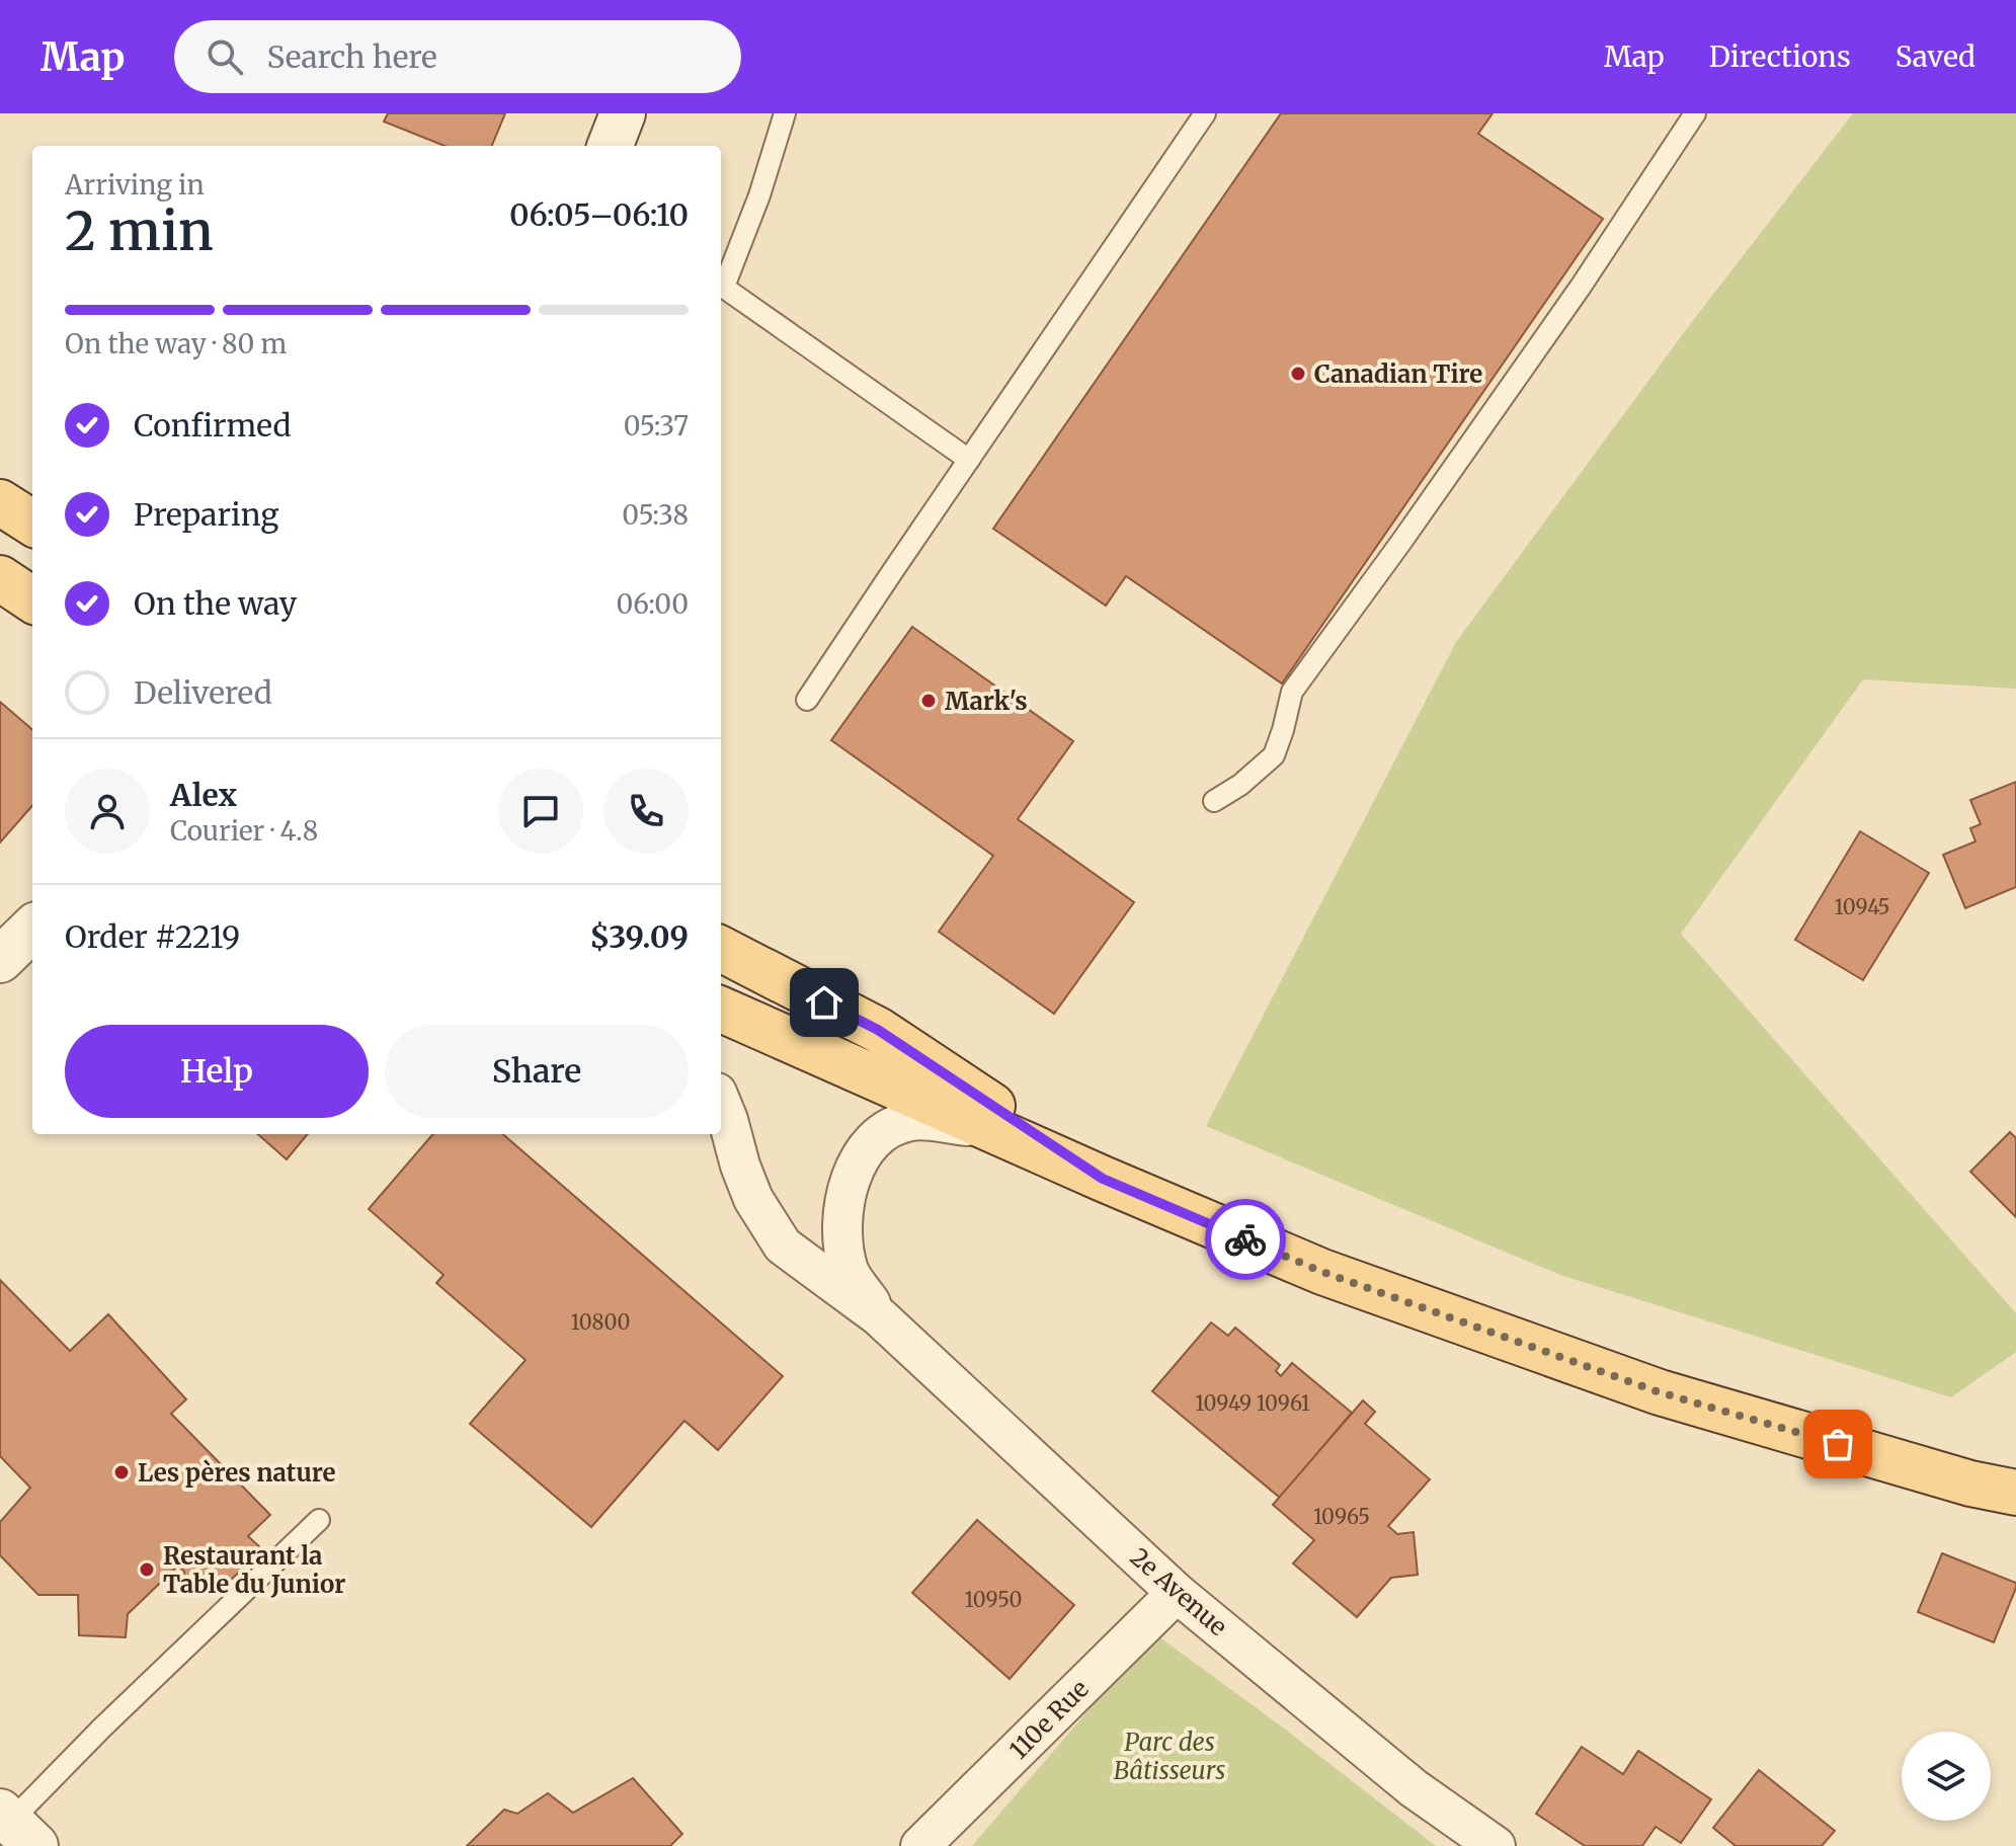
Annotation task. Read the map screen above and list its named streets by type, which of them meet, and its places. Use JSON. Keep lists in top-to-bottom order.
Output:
{
  "streets": {
    "street": ["2e Avenue", "110e Rue"]
  },
  "crossings": [
    ["2e Avenue", "110e Rue"]
  ],
  "parks": ["Parc des Bâtisseurs"],
  "places": [
    "Canadian Tire",
    "Mark's",
    "Les pères nature",
    "Restaurant la Table du Junior"
  ],
  "house_numbers": [
    "10945",
    "10800",
    "10949 10961",
    "10965",
    "10950"
  ],
  "page": {
    "header": "Map",
    "search": "Search here",
    "nav": ["Map", "Directions", "Saved"],
    "heading": ["2 min", "Arriving in", "06:05–06:10"],
    "panel": [
      "Alex",
      "Courier · 4.8",
      "Order #2219",
      "$39.09"
    ],
    "bar": "On the way · 80 m",
    "list": [
      ["Confirmed", "05:37"],
      ["Preparing", "05:38"],
      ["On the way", "06:00"],
      "Delivered"
    ],
    "buttons": ["Help", "Share"]
  }
}
